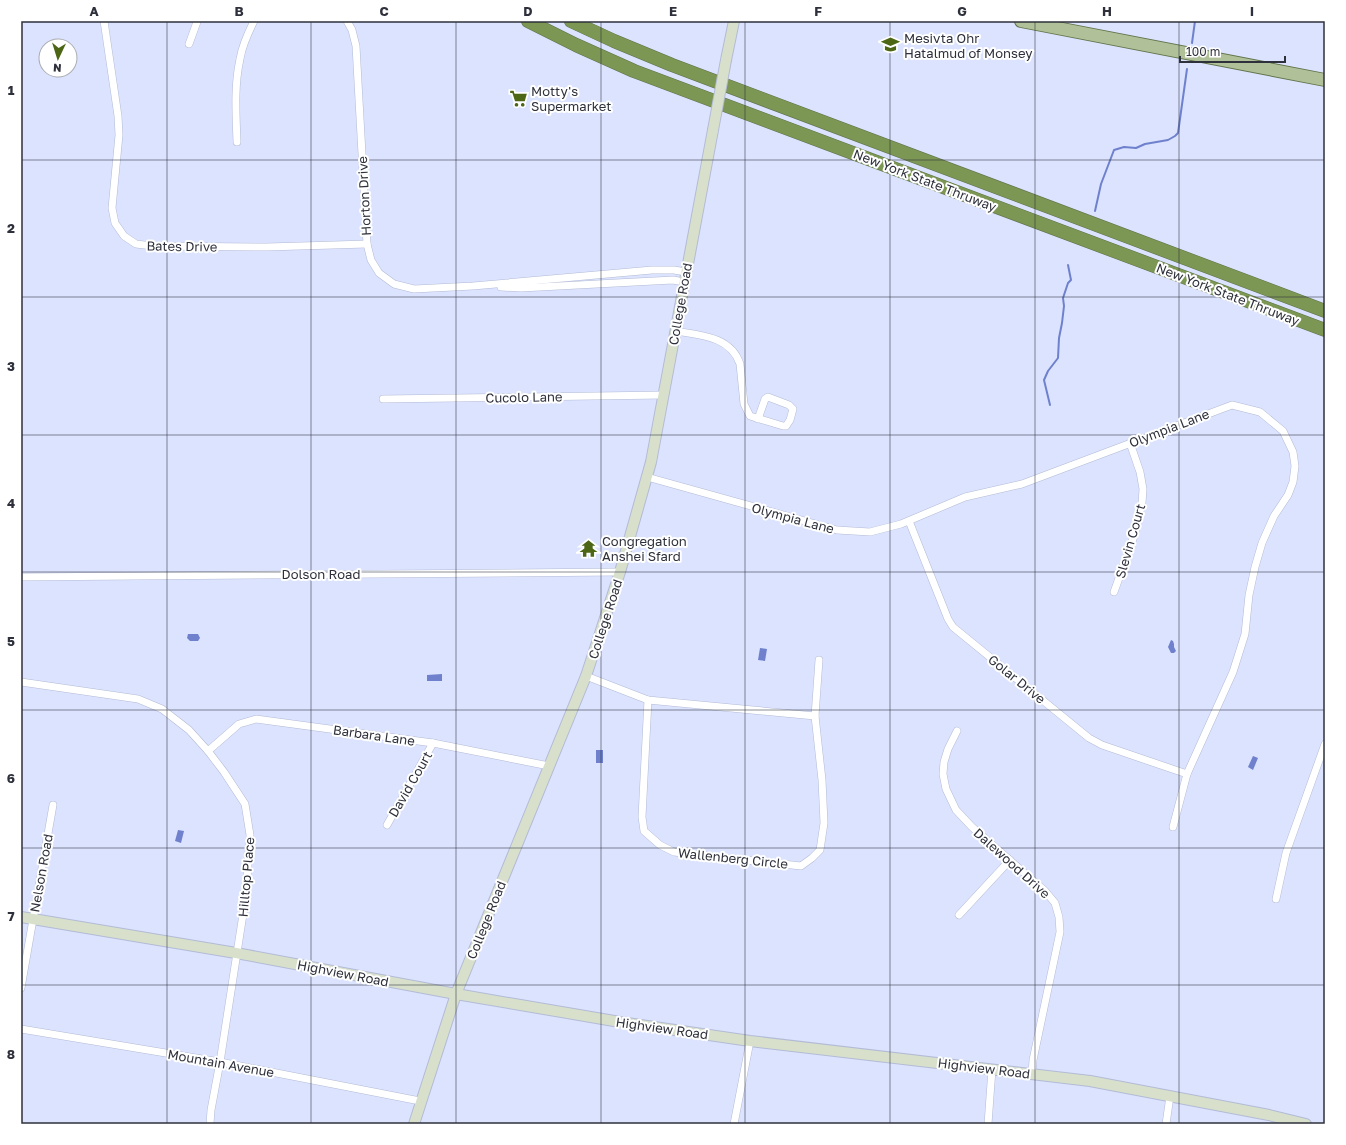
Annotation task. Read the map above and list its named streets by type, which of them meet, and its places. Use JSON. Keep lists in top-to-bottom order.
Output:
{
  "streets": {
    "highway": ["New York State Thruway"],
    "street": [
      "Horton Drive",
      "Bates Drive",
      "College Road",
      "Cucolo Lane",
      "Olympia Lane",
      "Slevin Court",
      "Dolson Road",
      "Golar Drive",
      "Barbara Lane",
      "David Court",
      "Wallenberg Circle",
      "Dalewood Drive",
      "Nelson Road",
      "Hilltop Place",
      "Highview Road",
      "Mountain Avenue"
    ]
  },
  "crossings": [
    ["Horton Drive", "Bates Drive"],
    ["Horton Drive", "College Road"],
    ["College Road", "Cucolo Lane"],
    ["College Road", "Olympia Lane"],
    ["College Road", "Dolson Road"],
    ["College Road", "Barbara Lane"],
    ["College Road", "Highview Road"],
    ["College Road", "Mountain Avenue"],
    ["Olympia Lane", "Slevin Court"],
    ["Olympia Lane", "Golar Drive"],
    ["Barbara Lane", "David Court"],
    ["Barbara Lane", "Hilltop Place"],
    ["Dalewood Drive", "Highview Road"],
    ["Nelson Road", "Highview Road"],
    ["Hilltop Place", "Highview Road"],
    ["Hilltop Place", "Mountain Avenue"]
  ],
  "places": {
    "school or university": ["Mesivta Ohr Hatalmud of Monsey"],
    "supermarket": ["Motty's Supermarket"],
    "temple": ["Congregation Anshei Sfard"]
  },
  "scale_bar": "100 m",
  "north": "bottom",
  "grid": {
    "columns": [
      "A",
      "B",
      "C",
      "D",
      "E",
      "F",
      "G",
      "H",
      "I"
    ],
    "rows": [
      "1",
      "2",
      "3",
      "4",
      "5",
      "6",
      "7",
      "8"
    ]
  }
}
